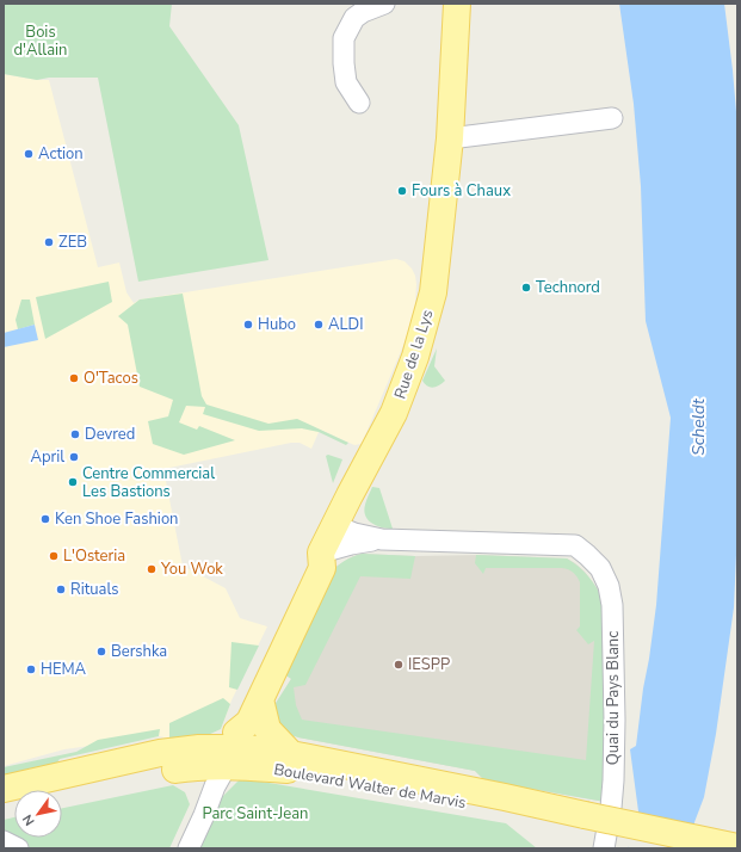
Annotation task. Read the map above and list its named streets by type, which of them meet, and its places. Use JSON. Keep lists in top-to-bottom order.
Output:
{
  "streets": {
    "main road": ["Rue de la Lys", "Boulevard Walter de Marvis"],
    "street": ["Quai du Pays Blanc"]
  },
  "crossings": [
    ["Rue de la Lys", "Boulevard Walter de Marvis"]
  ],
  "water": ["Scheldt"],
  "parks": ["Bois d'Allain", "Parc Saint-Jean"],
  "places": [
    "Action",
    "Fours à Chaux",
    "ZEB",
    "Technord",
    "Hubo",
    "ALDI",
    "O'Tacos",
    "Devred",
    "April",
    "Centre Commercial Les Bastions",
    "Ken Shoe Fashion",
    "L'Osteria",
    "You Wok",
    "Rituals",
    "Bershka",
    "IESPP",
    "HEMA"
  ],
  "north": "bottom left"
}
